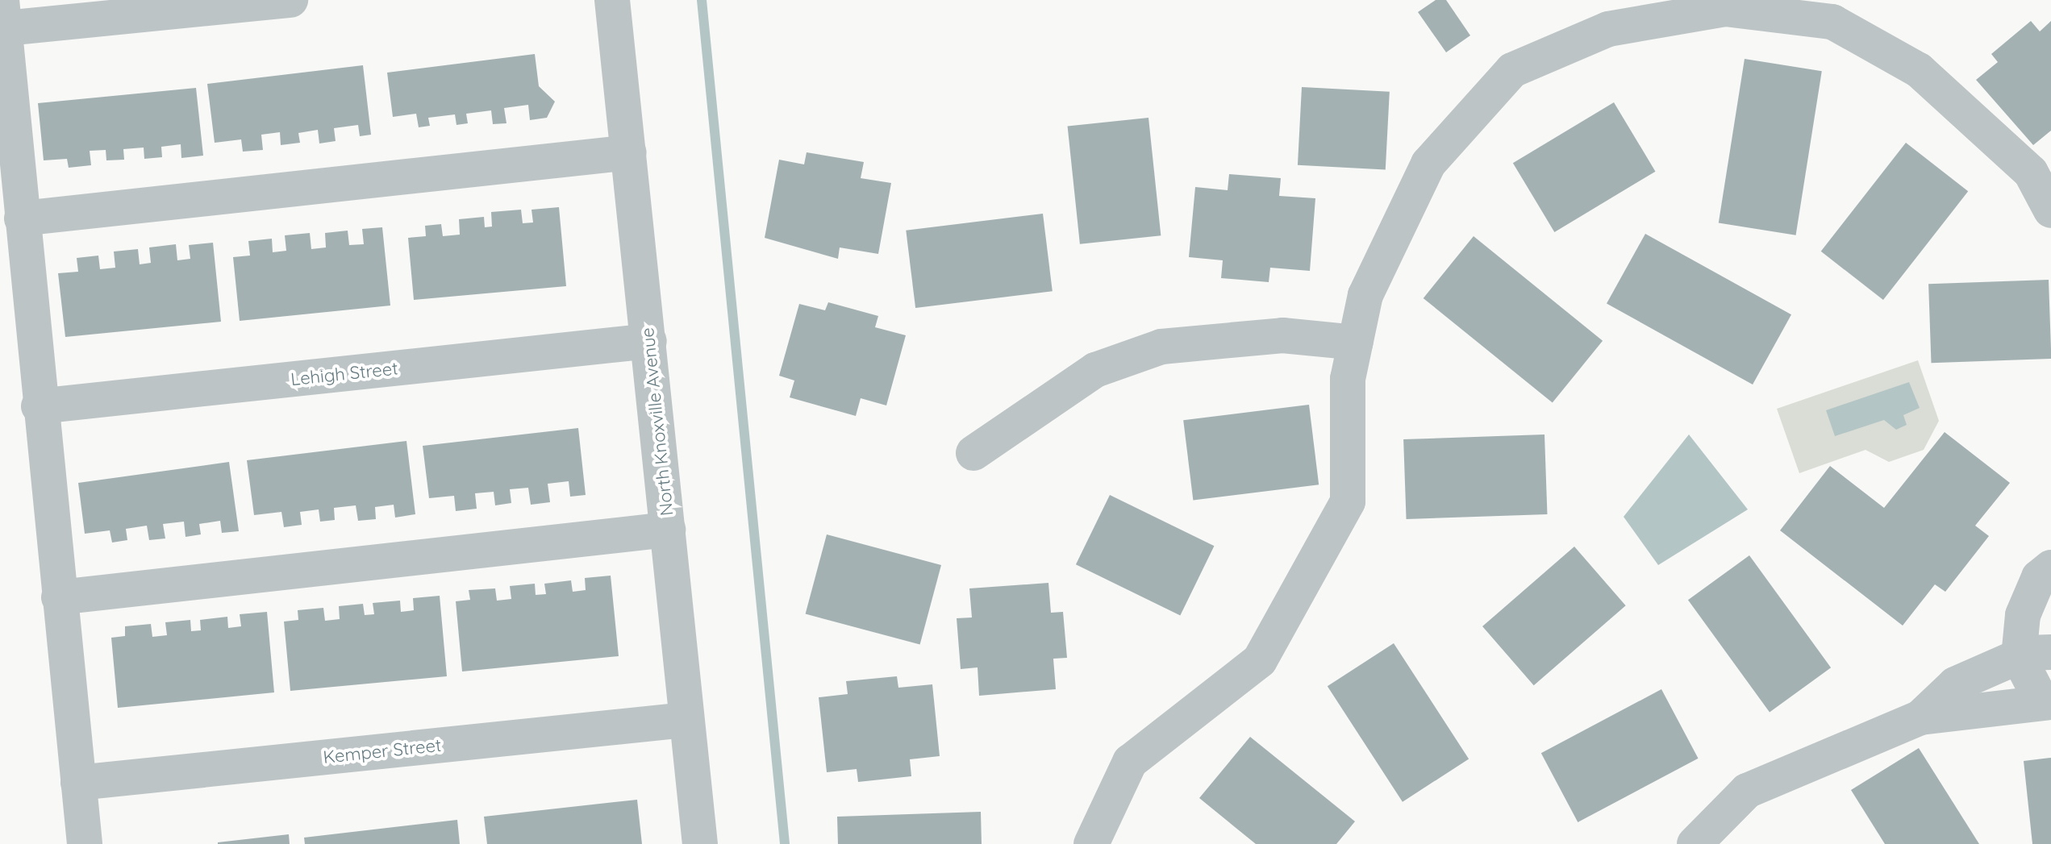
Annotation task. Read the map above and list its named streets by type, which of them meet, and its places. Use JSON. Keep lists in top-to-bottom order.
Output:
{
  "streets": {
    "street": ["Lehigh Street", "North Knoxville Avenue", "Kemper Street"]
  },
  "crossings": [
    ["Lehigh Street", "North Knoxville Avenue"],
    ["North Knoxville Avenue", "Kemper Street"]
  ]
}
